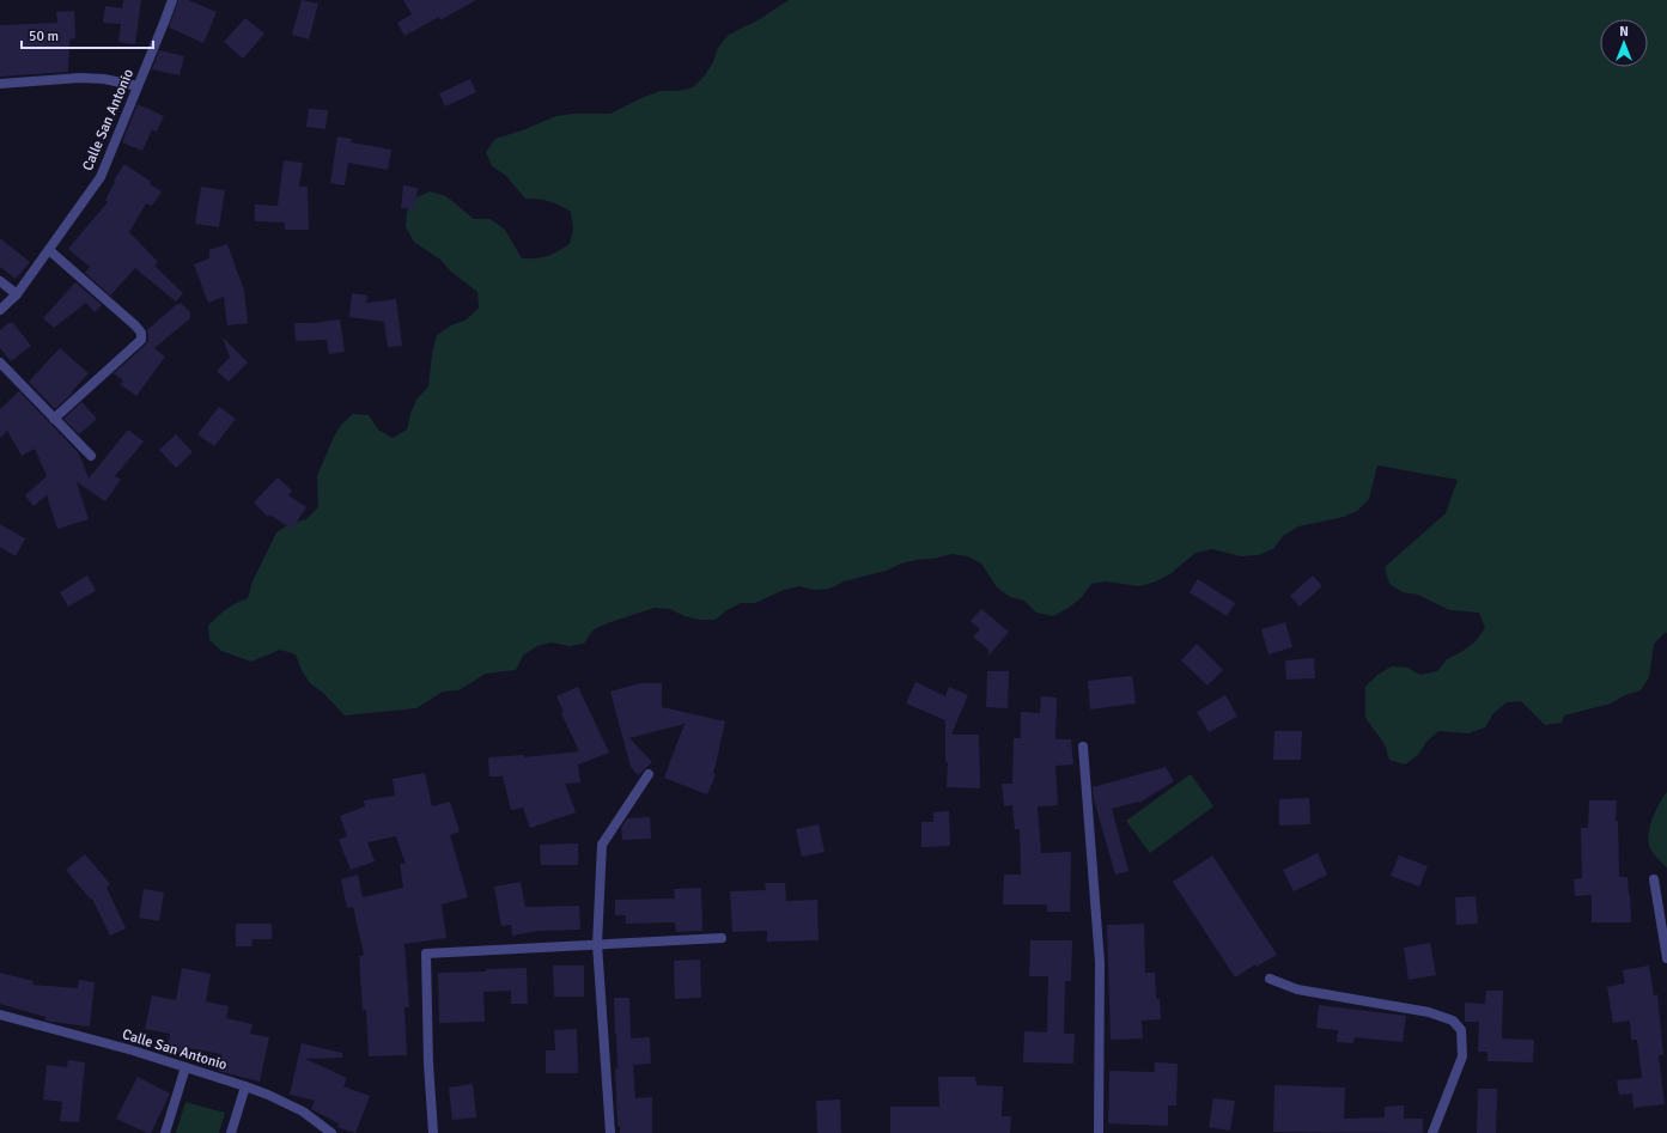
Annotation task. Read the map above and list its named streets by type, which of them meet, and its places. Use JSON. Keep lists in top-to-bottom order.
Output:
{
  "streets": {
    "street": ["Calle San Antonio"]
  },
  "scale_bar": "50 m",
  "north": "top"
}
